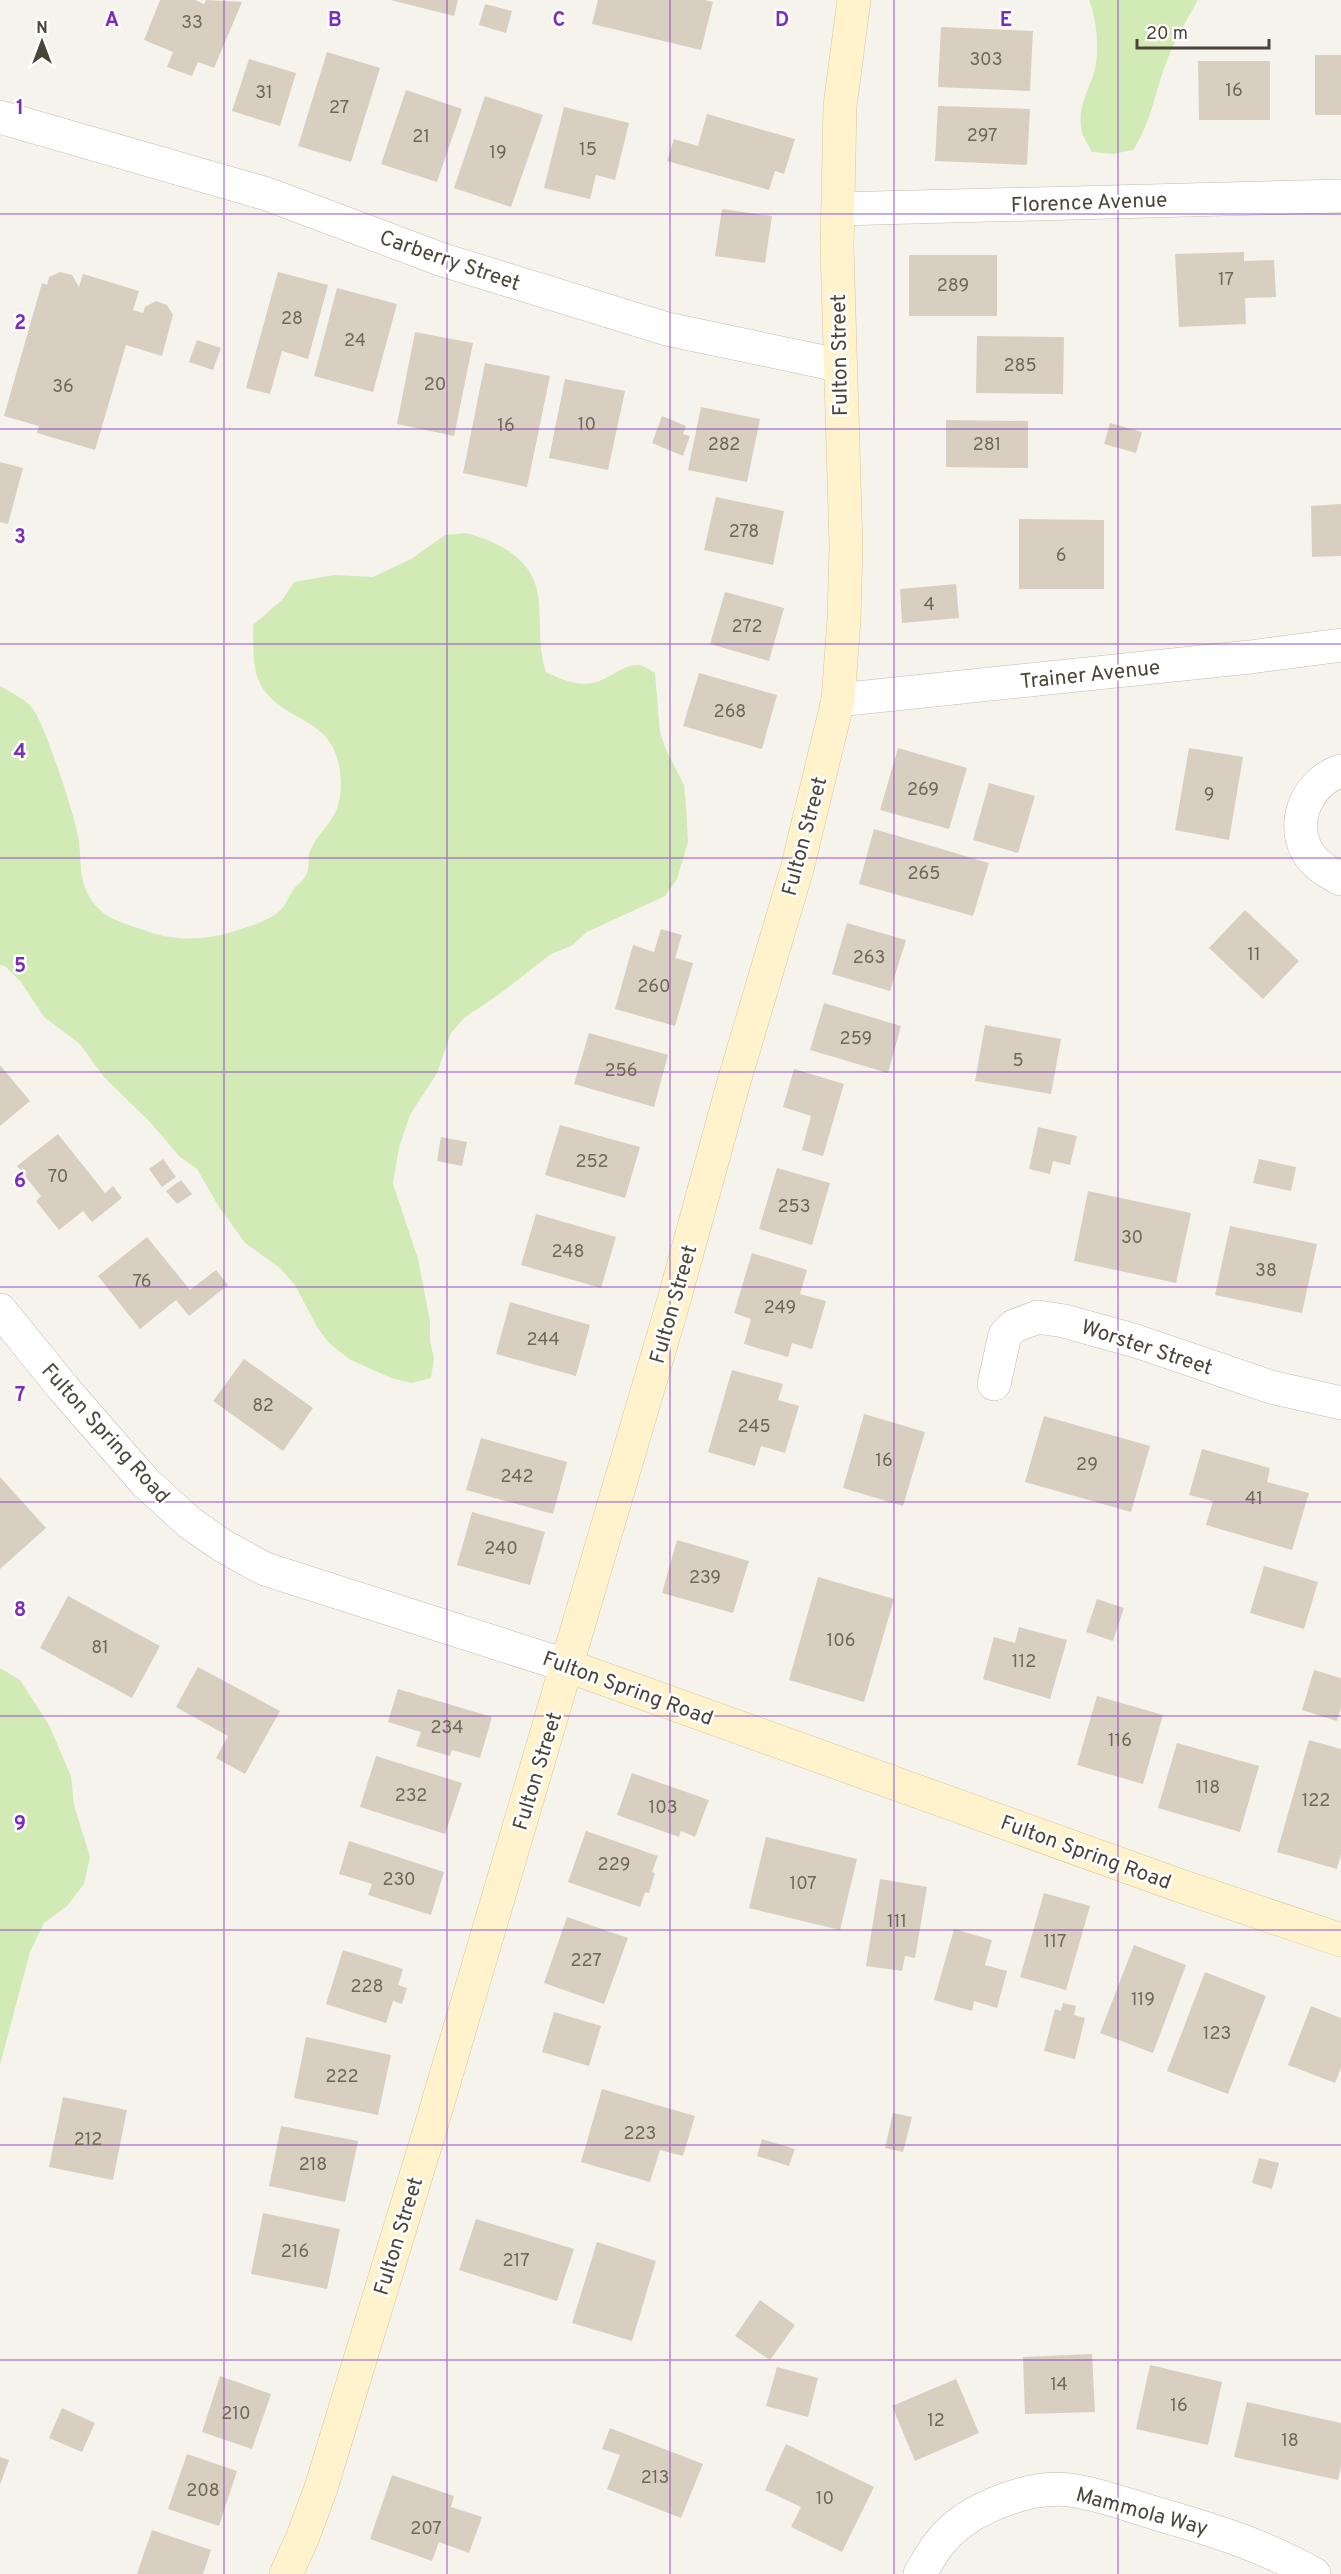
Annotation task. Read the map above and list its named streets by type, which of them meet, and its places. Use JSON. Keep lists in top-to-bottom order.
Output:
{
  "streets": {
    "street": [
      "Florence Avenue",
      "Carberry Street",
      "Fulton Street",
      "Trainer Avenue",
      "Worster Street",
      "Fulton Spring Road",
      "Mammola Way"
    ]
  },
  "crossings": [
    ["Florence Avenue", "Fulton Street"],
    ["Carberry Street", "Fulton Street"],
    ["Fulton Street", "Trainer Avenue"],
    ["Fulton Street", "Fulton Spring Road"]
  ],
  "house_numbers": [
    "33",
    "303",
    "16",
    "31",
    "27",
    "297",
    "21",
    "15",
    "19",
    "17",
    "289",
    "28",
    "24",
    "285",
    "20",
    "36",
    "10",
    "16",
    "282",
    "281",
    "278",
    "6",
    "4",
    "272",
    "268",
    "269",
    "9",
    "265",
    "11",
    "263",
    "260",
    "259",
    "5",
    "256",
    "252",
    "70",
    "253",
    "30",
    "248",
    "38",
    "76",
    "249",
    "244",
    "82",
    "245",
    "16",
    "29",
    "242",
    "41",
    "240",
    "239",
    "106",
    "81",
    "112",
    "234",
    "116",
    "118",
    "232",
    "122",
    "103",
    "229",
    "230",
    "107",
    "111",
    "117",
    "227",
    "228",
    "119",
    "123",
    "222",
    "223",
    "212",
    "218",
    "216",
    "217",
    "14",
    "16",
    "210",
    "12",
    "18",
    "213",
    "208",
    "10",
    "207"
  ],
  "scale_bar": "20 m",
  "north": "top",
  "grid": {
    "columns": [
      "A",
      "B",
      "C",
      "D",
      "E"
    ],
    "rows": [
      "1",
      "2",
      "3",
      "4",
      "5",
      "6",
      "7",
      "8",
      "9"
    ]
  }
}
